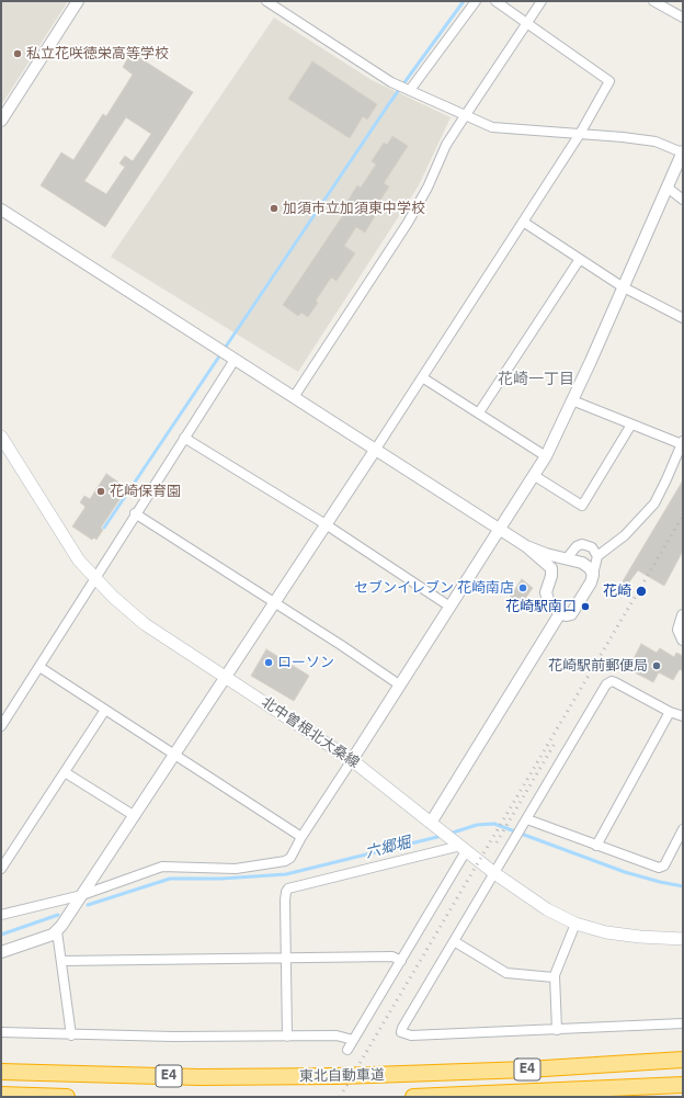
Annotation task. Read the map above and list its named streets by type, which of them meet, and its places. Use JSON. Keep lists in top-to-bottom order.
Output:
{
  "streets": {
    "highway": ["E4", "東北自動車道"],
    "main road": ["北中曽根北大桑線"]
  },
  "districts": ["花崎一丁目"],
  "water": ["六郷堀"],
  "places": [
    "私立花咲徳栄高等学校",
    "加須市立加須東中学校",
    "花崎保育園",
    "セブンイレブン 花崎南店",
    "花崎",
    "花崎駅南口",
    "ローソン",
    "花崎駅前郵便局"
  ]
}
